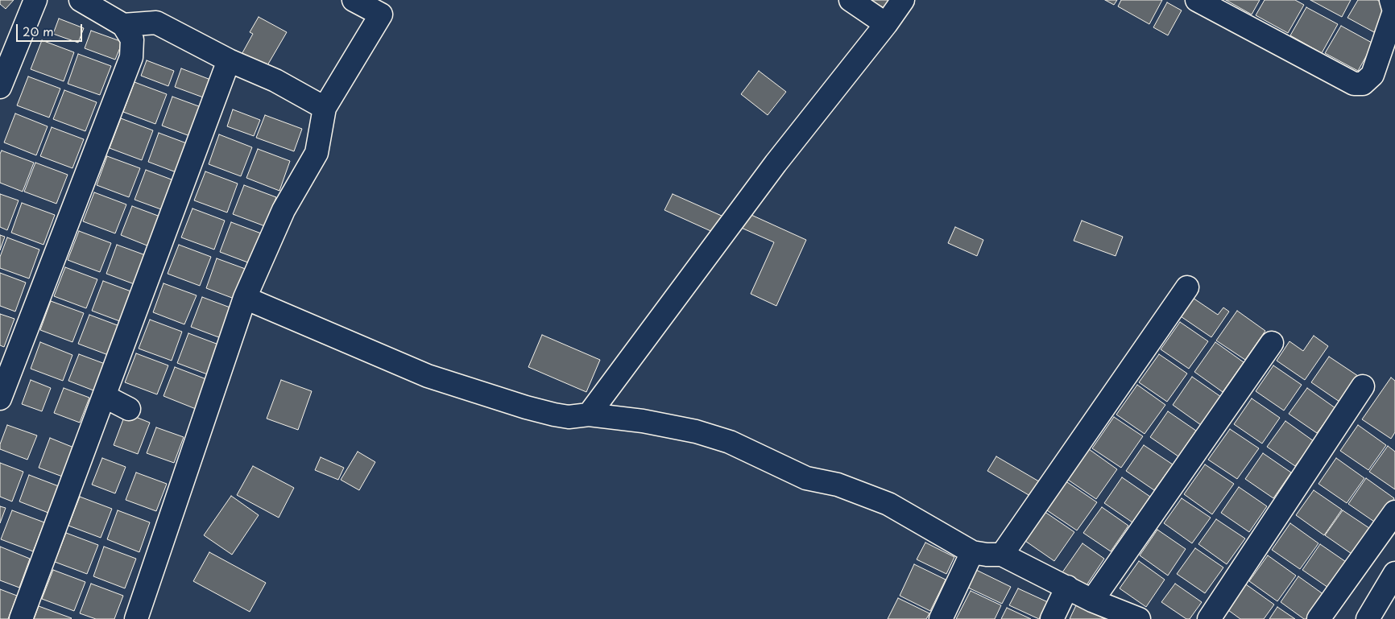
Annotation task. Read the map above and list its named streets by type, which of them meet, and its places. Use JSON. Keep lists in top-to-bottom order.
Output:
{
  "scale_bar": "20 m"
}
